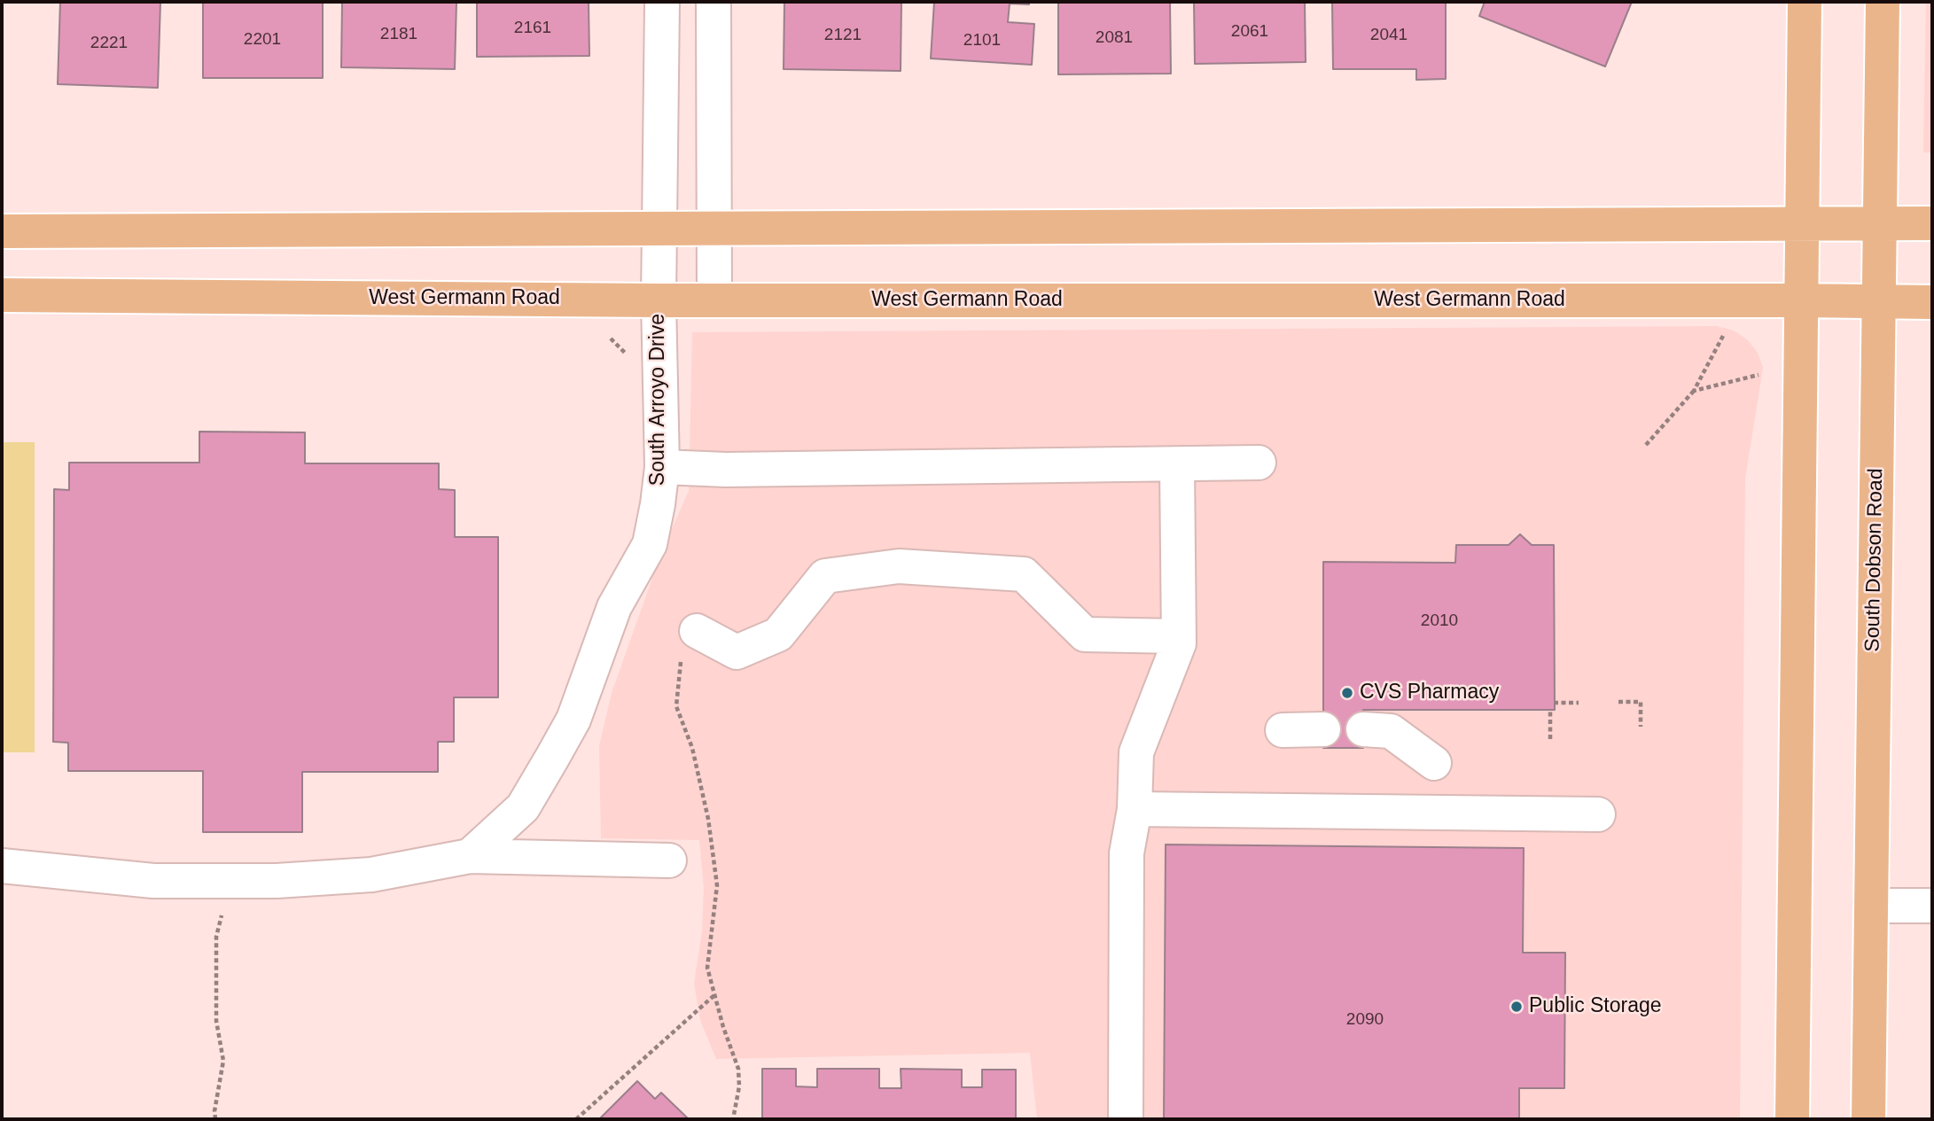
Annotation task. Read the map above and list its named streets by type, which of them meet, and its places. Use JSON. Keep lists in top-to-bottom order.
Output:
{
  "streets": {
    "main road": ["West Germann Road", "South Dobson Road"],
    "street": ["South Arroyo Drive"]
  },
  "crossings": [
    ["West Germann Road", "South Arroyo Drive"],
    ["West Germann Road", "South Dobson Road"]
  ],
  "places": ["CVS Pharmacy", "Public Storage"],
  "house_numbers": [
    "2161",
    "2061",
    "2181",
    "2121",
    "2041",
    "2081",
    "2201",
    "2101",
    "2221",
    "2010",
    "2090"
  ]
}
